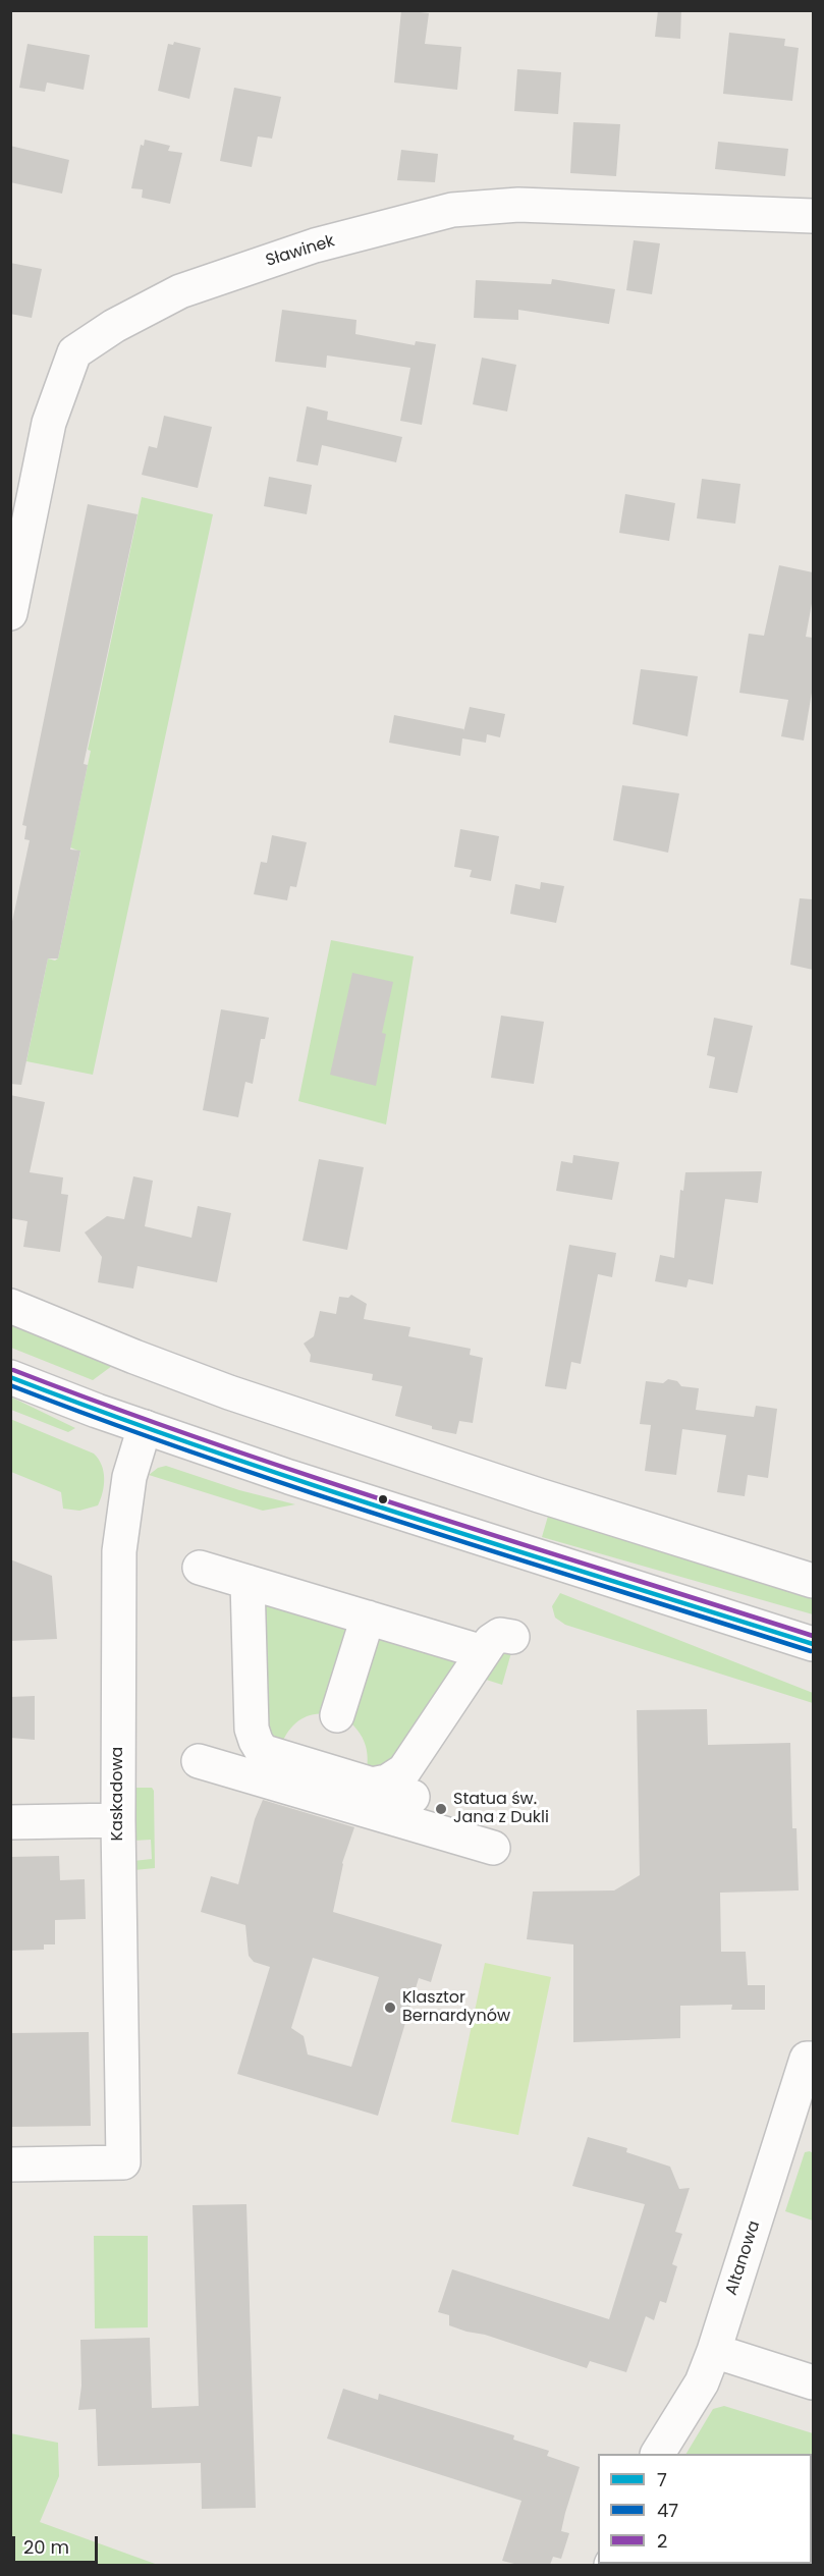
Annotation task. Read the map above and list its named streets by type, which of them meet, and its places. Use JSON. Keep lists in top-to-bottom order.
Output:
{
  "streets": {
    "street": ["Sławinek", "Kaskadowa", "Altanowa"]
  },
  "places": ["Statua św. Jana z Dukli", "Klasztor Bernardynów"],
  "lines": ["transit line 2", "transit line 7", "transit line 47"],
  "legend": ["7", "47", "2"],
  "scale_bar": "20 m"
}
